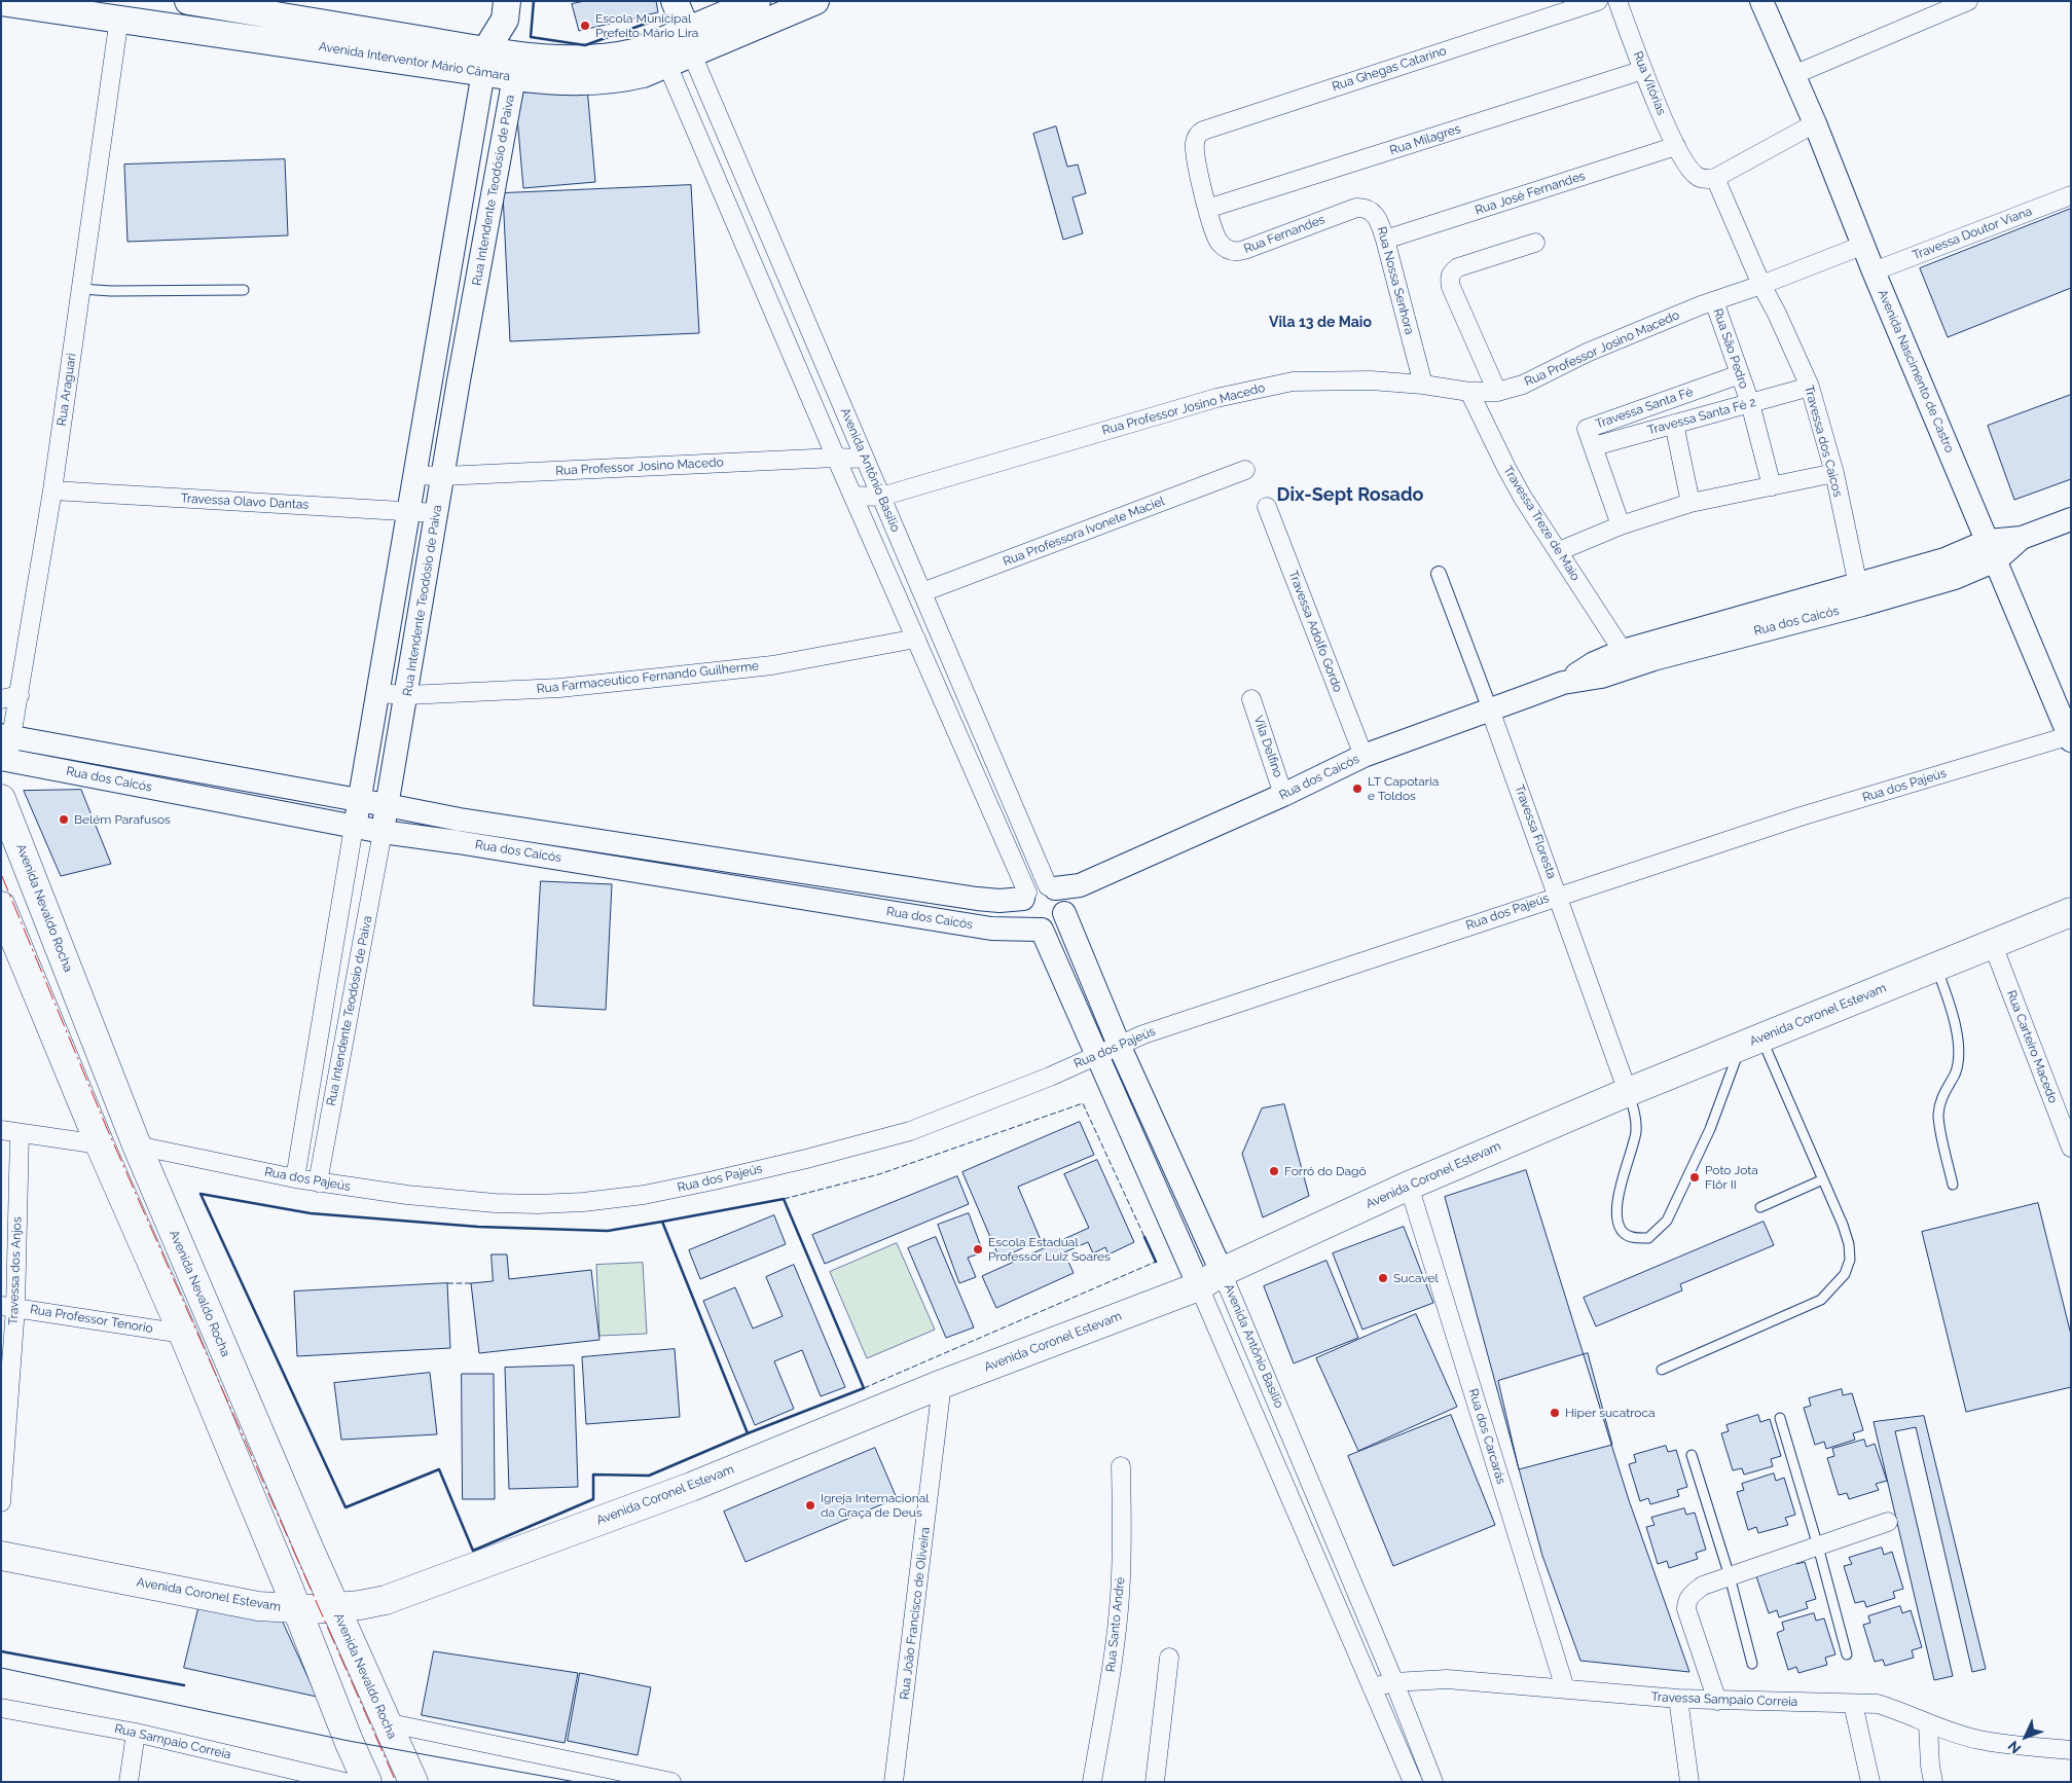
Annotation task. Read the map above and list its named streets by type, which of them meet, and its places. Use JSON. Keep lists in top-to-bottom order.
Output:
{
  "streets": {
    "main road": [
      "Avenida Interventor Mário Câmara",
      "Rua Intendente Teodósio de Paiva",
      "Avenida Antônio Basílio",
      "Avenida Nevaldo Rocha",
      "Avenida Coronel Estevam"
    ],
    "street": [
      "Rua Ghegas Catarino",
      "Rua Vitórias",
      "Rua Milagres",
      "Rua José Fernandes",
      "Travessa Doutor Viana",
      "Rua Fernandes",
      "Rua Nossa Senhora",
      "Rua Professor Josino Macedo",
      "Rua São Pedro",
      "Avenida Nascimento de Castro",
      "Rua Araguari",
      "Travessa Santa Fé",
      "Travessa Santa Fé 2",
      "Travessa dos Caicos",
      "Travessa Olavo Dantas",
      "Travessa Treze de Maio",
      "Rua Professora Ivonete Maciel",
      "Rua dos Caicós",
      "Travessa Adolfo Gordo",
      "Rua Farmaceutico Fernando Guilherme",
      "Vila Delfino",
      "Rua dos Pajeús",
      "Travessa Floresta",
      "Rua Carteiro Macedo",
      "Travessa dos Anjos",
      "Rua Professor Tenorio",
      "Rua dos Carcarás",
      "Rua João Francisco de Oliveira",
      "Rua Santo André",
      "Travessa Sampaio Correia",
      "Rua Sampaio Correia"
    ]
  },
  "crossings": [
    ["Avenida Interventor Mário Câmara", "Rua Intendente Teodósio de Paiva"],
    ["Avenida Interventor Mário Câmara", "Rua Araguari"],
    ["Avenida Interventor Mário Câmara", "Avenida Antônio Basílio"],
    ["Rua Ghegas Catarino", "Rua Milagres"],
    ["Rua Ghegas Catarino", "Rua Fernandes"],
    ["Rua Vitórias", "Rua Milagres"],
    ["Rua Vitórias", "Rua José Fernandes"],
    ["Rua Milagres", "Rua Fernandes"],
    ["Rua Intendente Teodósio de Paiva", "Rua Professor Josino Macedo"],
    ["Rua Intendente Teodósio de Paiva", "Travessa Olavo Dantas"],
    ["Rua Intendente Teodósio de Paiva", "Rua dos Caicós"],
    ["Rua Intendente Teodósio de Paiva", "Rua Farmaceutico Fernando Guilherme"],
    ["Rua Intendente Teodósio de Paiva", "Rua dos Pajeús"],
    ["Rua José Fernandes", "Rua Nossa Senhora"],
    ["Travessa Doutor Viana", "Avenida Nascimento de Castro"],
    ["Rua Fernandes", "Rua Nossa Senhora"],
    ["Rua Nossa Senhora", "Rua Professor Josino Macedo"],
    ["Rua Professor Josino Macedo", "Rua São Pedro"],
    ["Rua Professor Josino Macedo", "Avenida Nascimento de Castro"],
    ["Rua Professor Josino Macedo", "Travessa dos Caicos"],
    ["Rua Professor Josino Macedo", "Avenida Antônio Basílio"],
    ["Rua Professor Josino Macedo", "Travessa Treze de Maio"],
    ["Rua São Pedro", "Travessa Santa Fé"],
    ["Rua São Pedro", "Travessa Santa Fé 2"],
    ["Avenida Nascimento de Castro", "Rua dos Caicós"],
    ["Avenida Nascimento de Castro", "Rua dos Pajeús"],
    ["Rua Araguari", "Travessa Olavo Dantas"],
    ["Rua Araguari", "Rua dos Caicós"],
    ["Travessa Santa Fé", "Travessa Santa Fé 2"],
    ["Travessa Santa Fé 2", "Travessa dos Caicos"],
    ["Travessa dos Caicos", "Rua dos Caicós"],
    ["Avenida Antônio Basílio", "Rua Professora Ivonete Maciel"],
    ["Avenida Antônio Basílio", "Rua dos Caicós"],
    ["Avenida Antônio Basílio", "Rua Farmaceutico Fernando Guilherme"],
    ["Avenida Antônio Basílio", "Rua dos Pajeús"],
    ["Avenida Antônio Basílio", "Avenida Coronel Estevam"],
    ["Avenida Antônio Basílio", "Travessa Sampaio Correia"],
    ["Travessa Treze de Maio", "Rua dos Caicós"],
    ["Rua dos Caicós", "Travessa Adolfo Gordo"],
    ["Rua dos Caicós", "Vila Delfino"],
    ["Rua dos Caicós", "Travessa Floresta"],
    ["Rua dos Pajeús", "Travessa Floresta"],
    ["Rua dos Pajeús", "Avenida Nevaldo Rocha"],
    ["Travessa Floresta", "Avenida Coronel Estevam"],
    ["Avenida Nevaldo Rocha", "Avenida Coronel Estevam"],
    ["Avenida Coronel Estevam", "Rua Carteiro Macedo"],
    ["Avenida Coronel Estevam", "Rua dos Carcarás"],
    ["Avenida Coronel Estevam", "Rua João Francisco de Oliveira"],
    ["Travessa dos Anjos", "Rua Professor Tenorio"],
    ["Rua dos Carcarás", "Travessa Sampaio Correia"]
  ],
  "districts": ["Vila 13 de Maio", "Dix-Sept Rosado"],
  "places": [
    "Escola Municipal Prefeito Mário Lira",
    "LT Capotaria e Toldos",
    "Belém Parafusos",
    "Forró do Dagô",
    "Poto Jota Flôr II",
    "Escola Estadual Professor Luiz Soares",
    "Sucavel",
    "Hiper sucatroca",
    "Igreja Internacional da Graça de Deus"
  ],
  "north": "bottom left"
}
